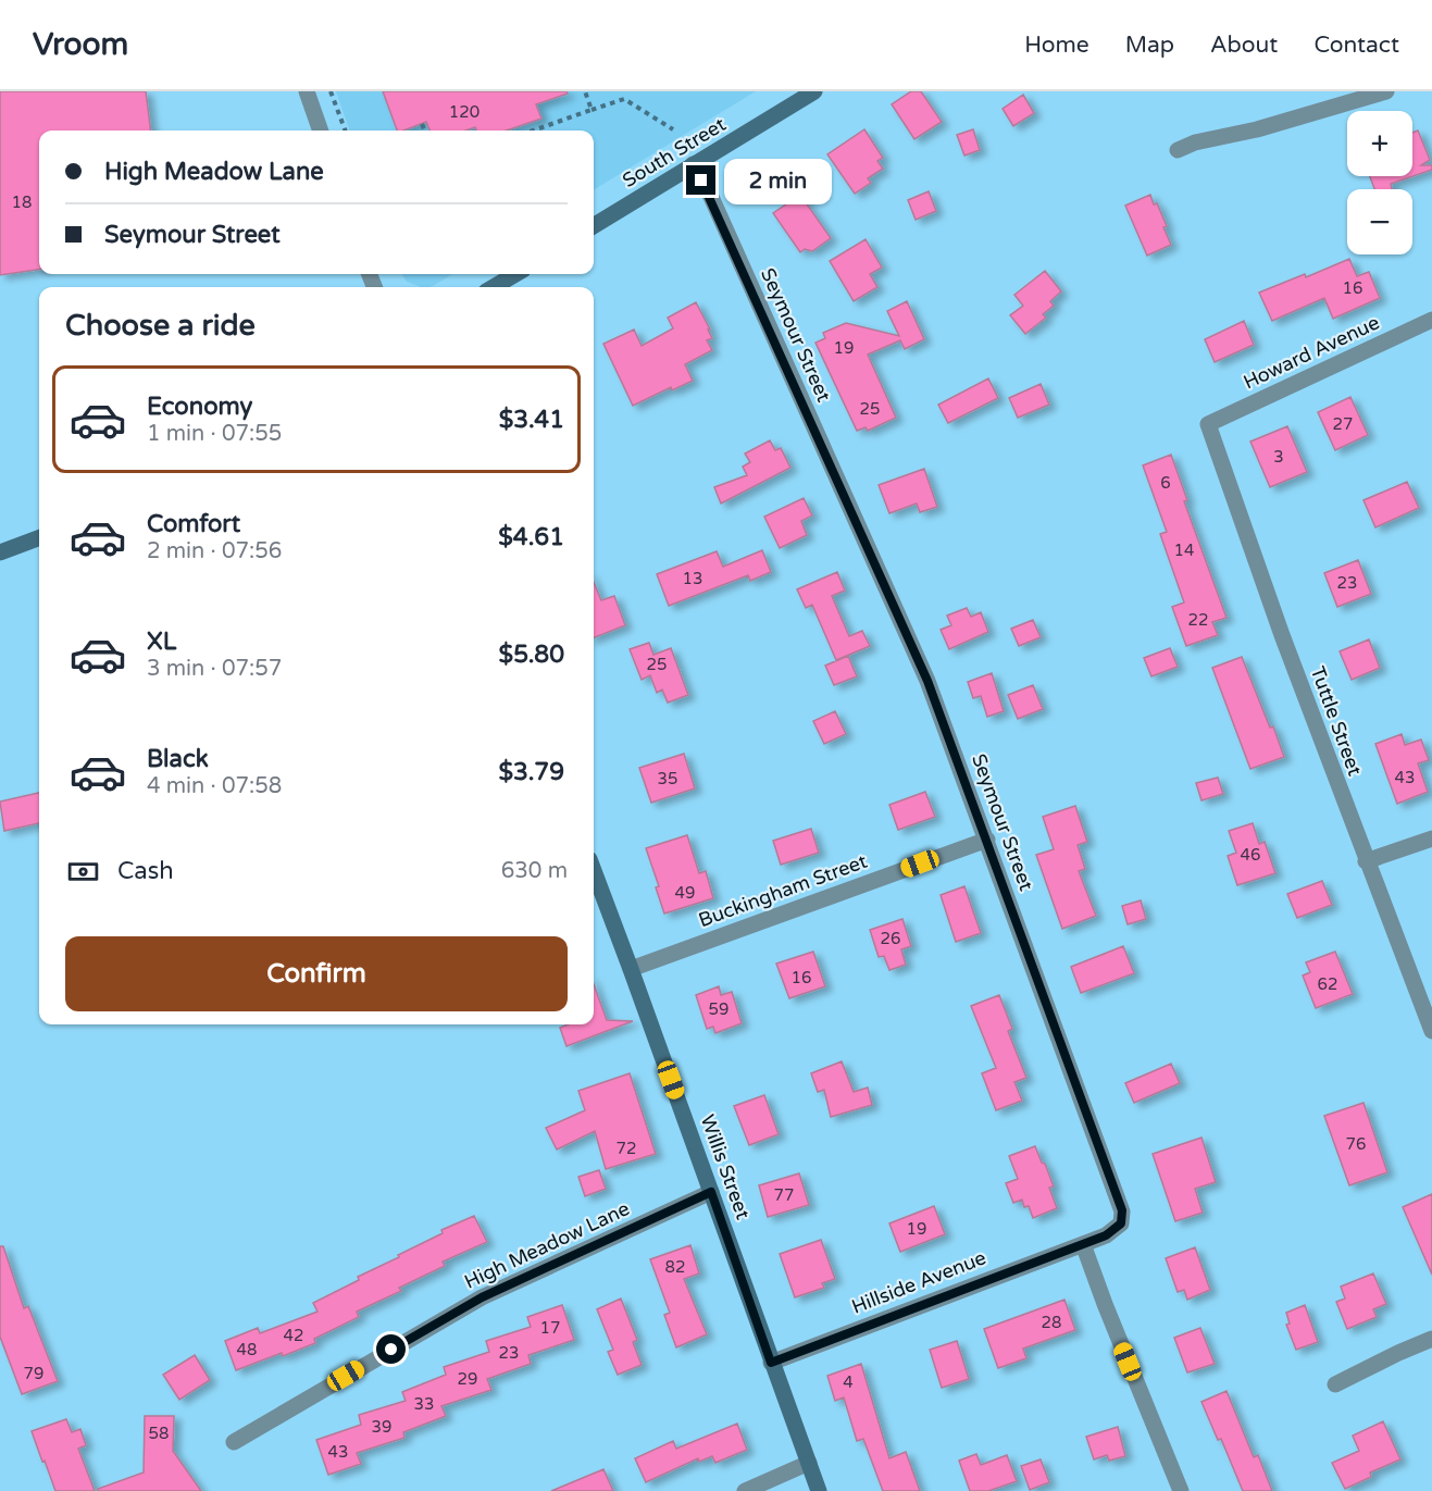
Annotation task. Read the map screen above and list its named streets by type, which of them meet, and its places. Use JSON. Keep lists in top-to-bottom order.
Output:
{
  "streets": {
    "main road": ["South Street", "Willis Street"],
    "street": [
      "Seymour Street",
      "Howard Avenue",
      "Tuttle Street",
      "Buckingham Street",
      "High Meadow Lane",
      "Hillside Avenue"
    ]
  },
  "crossings": [
    ["South Street", "Seymour Street"],
    ["Seymour Street", "Buckingham Street"],
    ["Seymour Street", "Hillside Avenue"],
    ["Howard Avenue", "Tuttle Street"],
    ["Buckingham Street", "Willis Street"],
    ["Willis Street", "High Meadow Lane"],
    ["Willis Street", "Hillside Avenue"]
  ],
  "house_numbers": [
    "120",
    "18",
    "16",
    "19",
    "25",
    "27",
    "3",
    "6",
    "14",
    "13",
    "23",
    "22",
    "25",
    "43",
    "35",
    "46",
    "49",
    "26",
    "16",
    "62",
    "59",
    "76",
    "72",
    "77",
    "19",
    "82",
    "28",
    "17",
    "42",
    "48",
    "23",
    "79",
    "29",
    "4",
    "33",
    "39",
    "58",
    "43"
  ],
  "page": {
    "header": "Vroom",
    "nav": [
      "Home",
      "Map",
      "About",
      "Contact"
    ],
    "map_buttons": ["+", "−"],
    "banner": ["High Meadow Lane", "Seymour Street"],
    "bubble": "2 min",
    "heading": "Choose a ride",
    "list": [
      {
        "name": "Economy",
        "note": "1 min · 07:55",
        "value": "$3.41"
      },
      {
        "name": "Comfort",
        "note": "2 min · 07:56",
        "value": "$4.61"
      },
      {
        "name": "XL",
        "note": "3 min · 07:57",
        "value": "$5.80"
      },
      {
        "name": "Black",
        "note": "4 min · 07:58",
        "value": "$3.79"
      }
    ],
    "pay": ["Cash", "630 m"],
    "buttons": "Confirm"
  }
}
